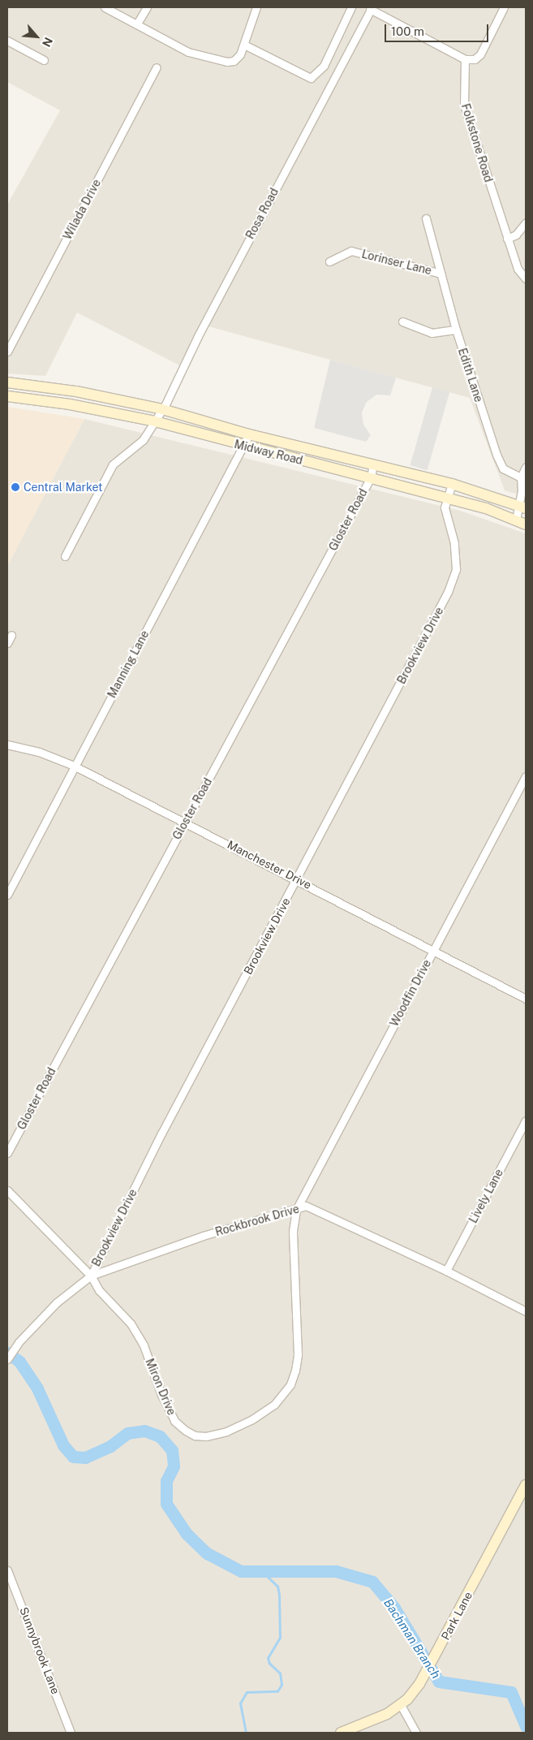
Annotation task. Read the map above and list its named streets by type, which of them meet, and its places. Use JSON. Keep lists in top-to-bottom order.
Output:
{
  "streets": {
    "main road": ["Midway Road", "Park Lane"],
    "street": [
      "Folkstone Road",
      "Wilada Drive",
      "Rosa Road",
      "Lorinser Lane",
      "Edith Lane",
      "Gloster Road",
      "Brookview Drive",
      "Manning Lane",
      "Manchester Drive",
      "Woodfin Drive",
      "Lively Lane",
      "Rockbrook Drive",
      "Miron Drive",
      "Sunnybrook Lane"
    ]
  },
  "crossings": [
    ["Rosa Road", "Midway Road"],
    ["Lorinser Lane", "Edith Lane"],
    ["Midway Road", "Gloster Road"],
    ["Midway Road", "Brookview Drive"],
    ["Midway Road", "Manning Lane"],
    ["Gloster Road", "Manchester Drive"],
    ["Brookview Drive", "Manchester Drive"],
    ["Brookview Drive", "Rockbrook Drive"],
    ["Brookview Drive", "Miron Drive"],
    ["Manning Lane", "Manchester Drive"],
    ["Manchester Drive", "Woodfin Drive"],
    ["Woodfin Drive", "Rockbrook Drive"],
    ["Woodfin Drive", "Miron Drive"],
    ["Lively Lane", "Rockbrook Drive"],
    ["Rockbrook Drive", "Miron Drive"]
  ],
  "water": ["Bachman Branch"],
  "places": ["Central Market"],
  "scale_bar": "100 m",
  "north": "bottom right"
}
